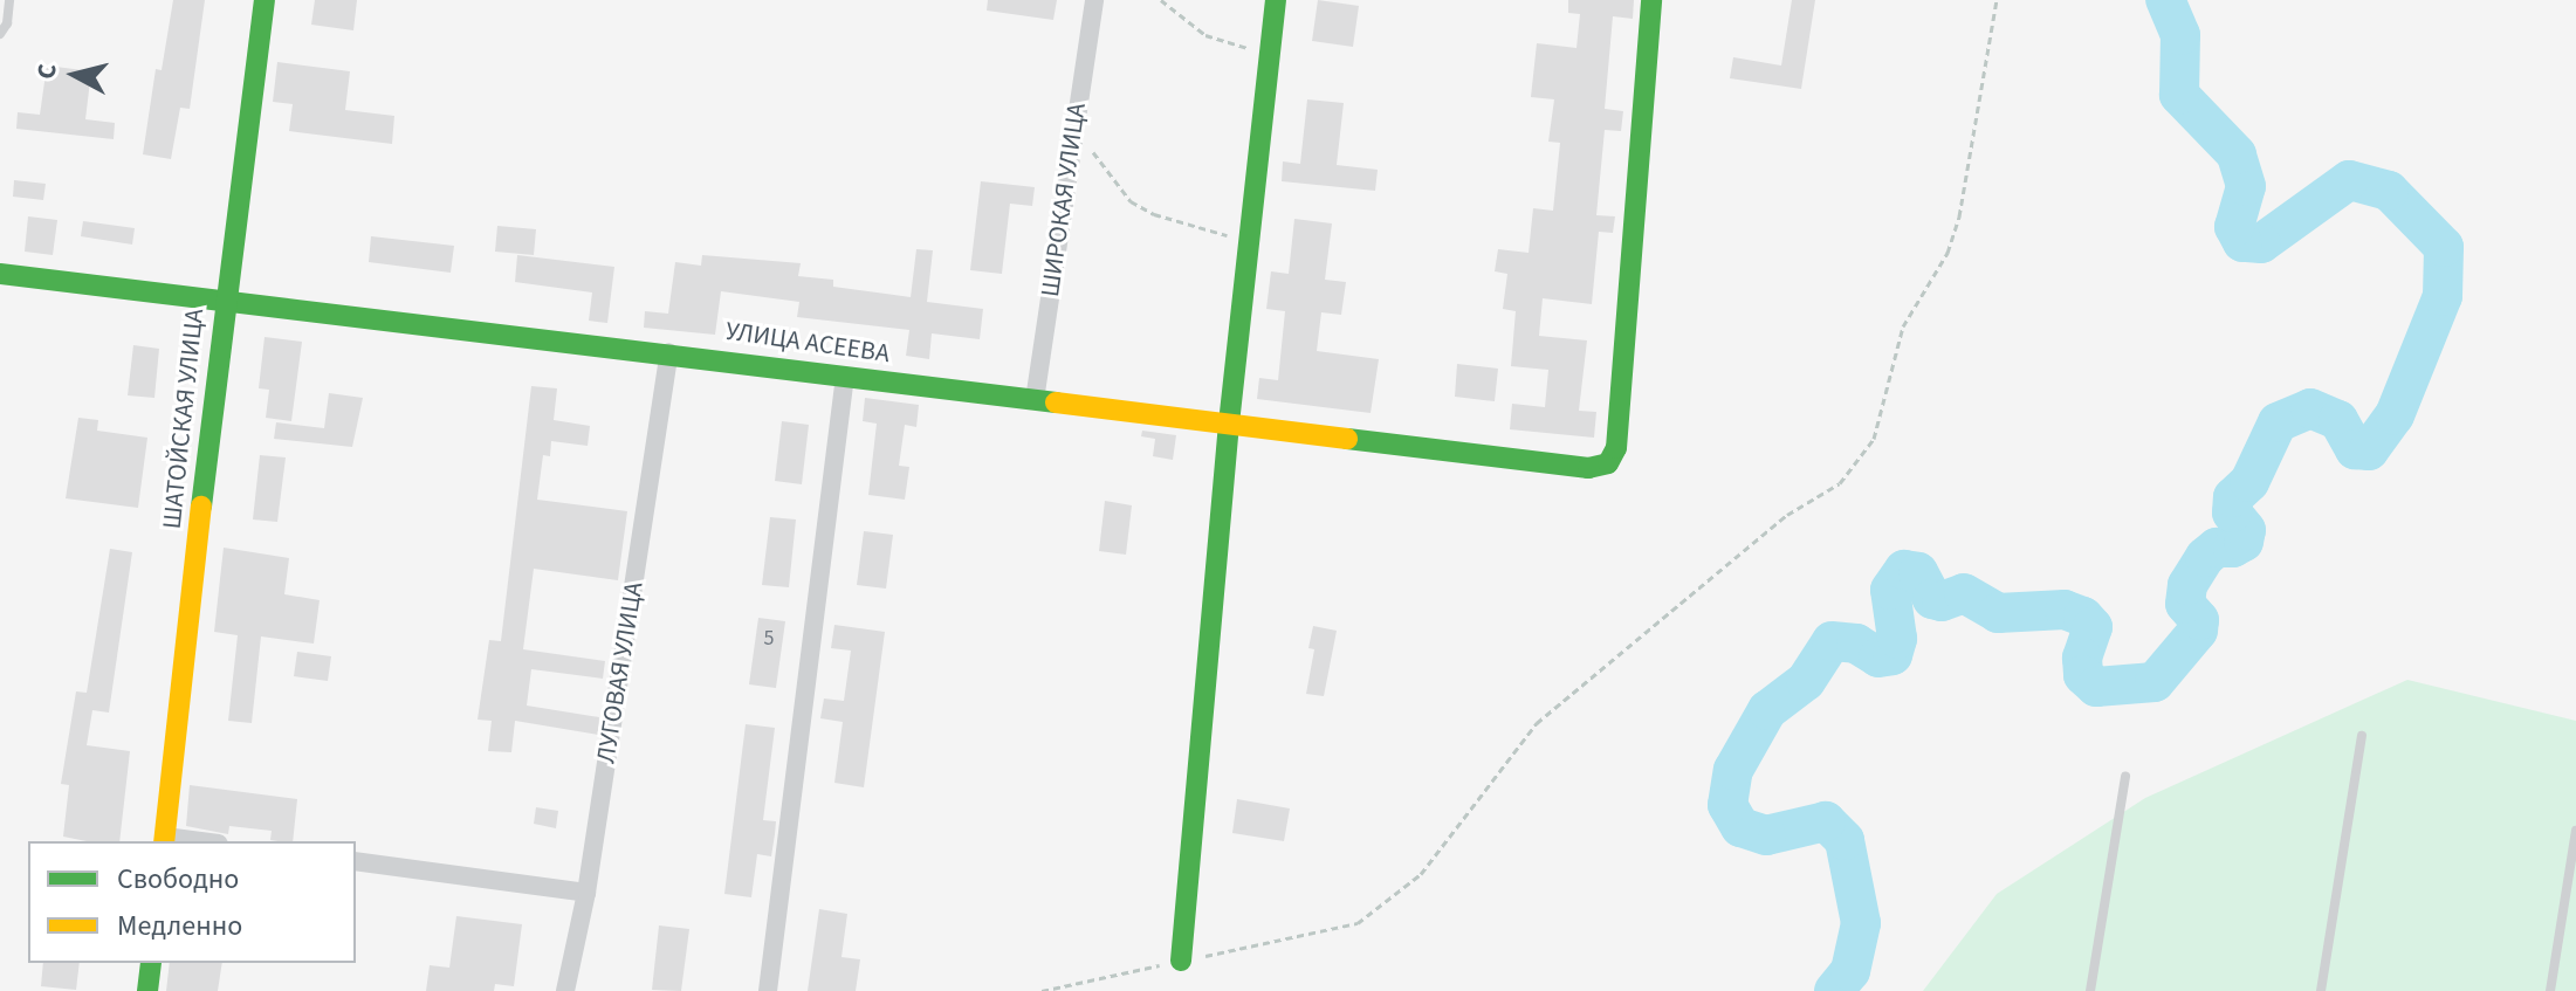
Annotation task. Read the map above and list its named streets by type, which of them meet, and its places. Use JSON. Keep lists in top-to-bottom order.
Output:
{
  "streets": {
    "street": [
      "ШИРОКАЯ УЛИЦА",
      "УЛИЦА АСЕЕВА",
      "ШАТОЙСКАЯ УЛИЦА",
      "ЛУГОВАЯ УЛИЦА"
    ]
  },
  "crossings": [
    ["ШИРОКАЯ УЛИЦА", "УЛИЦА АСЕЕВА"],
    ["УЛИЦА АСЕЕВА", "ШАТОЙСКАЯ УЛИЦА"],
    ["УЛИЦА АСЕЕВА", "ЛУГОВАЯ УЛИЦА"]
  ],
  "house_numbers": ["5"],
  "legend": ["Свободно", "Медленно"],
  "north": "left"
}
